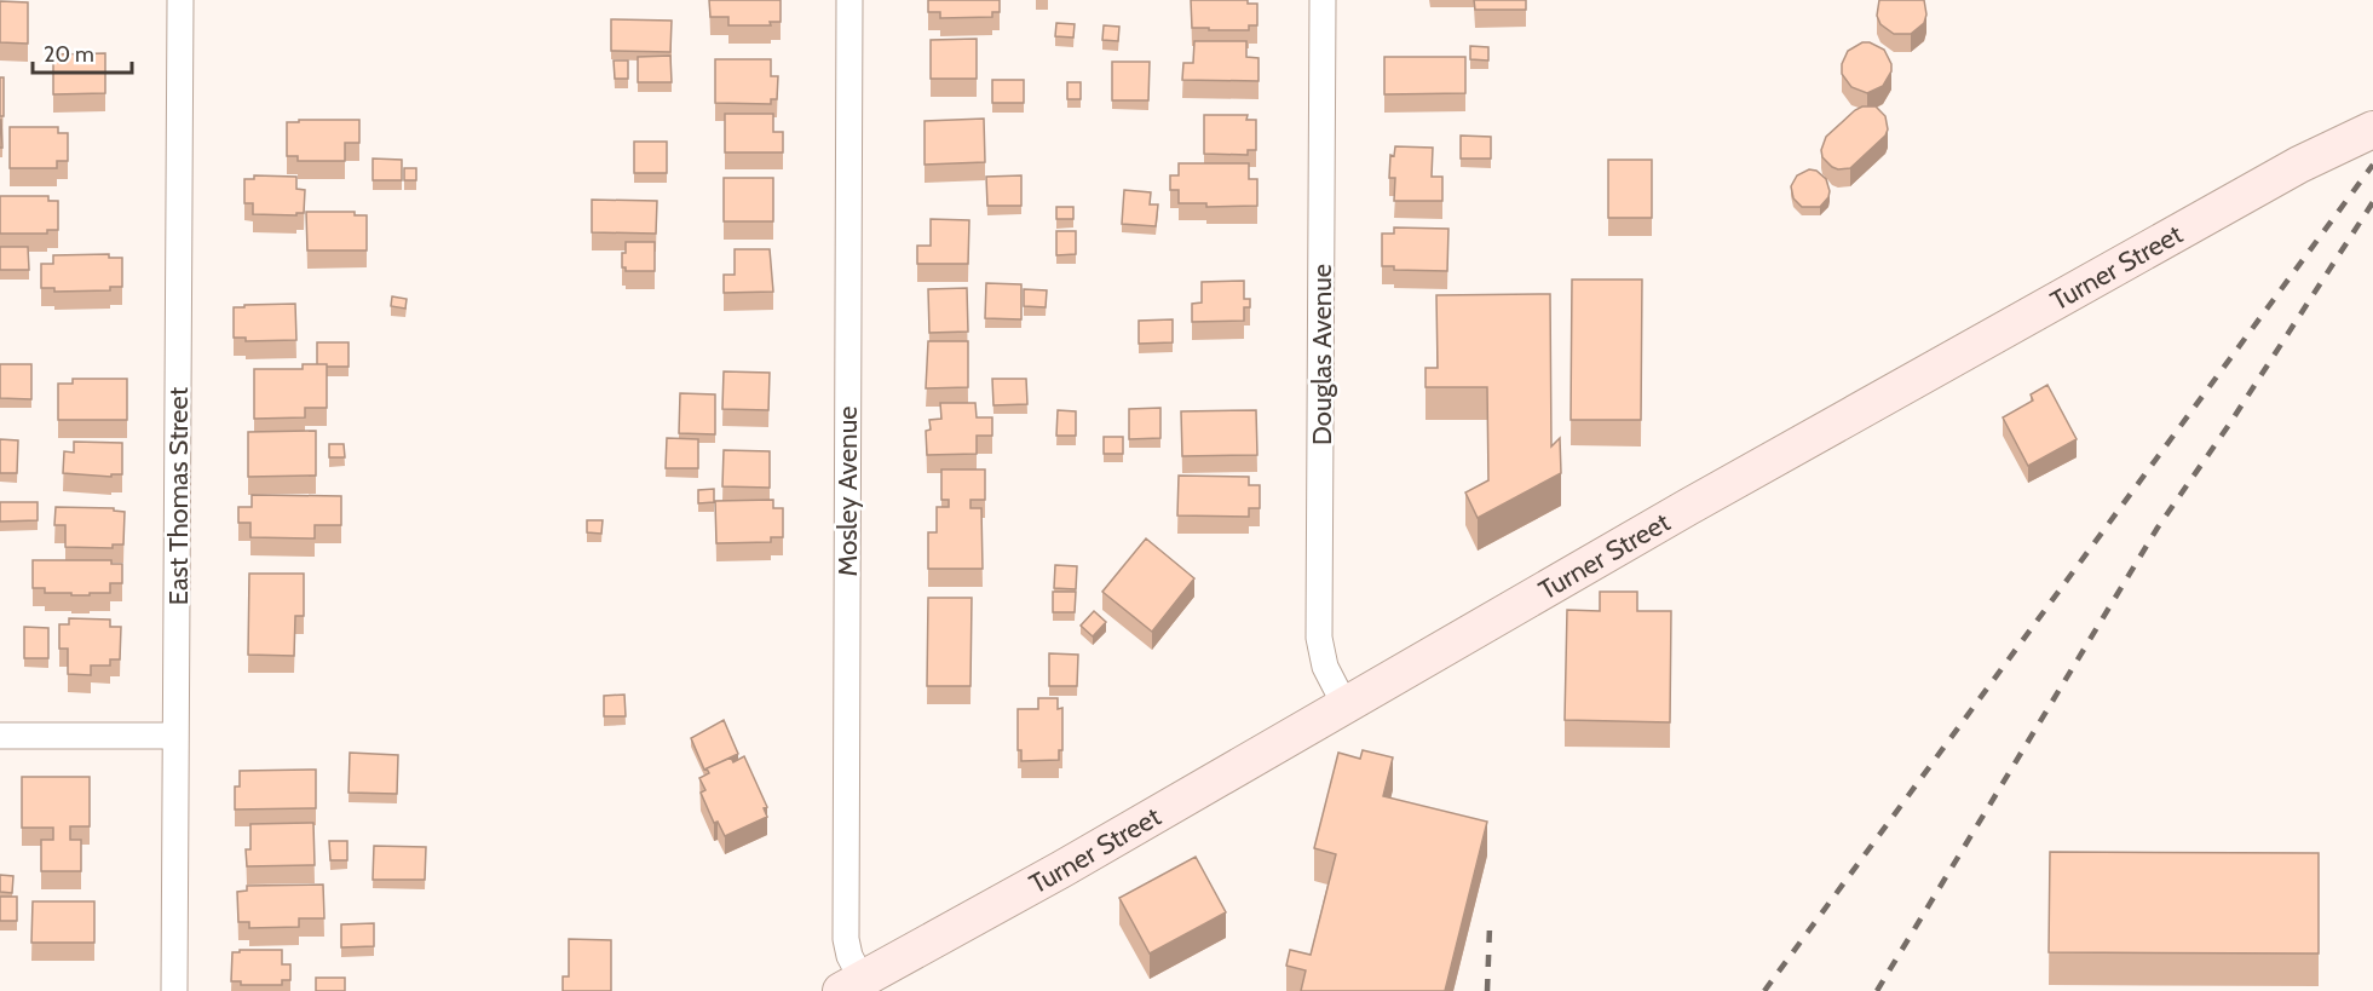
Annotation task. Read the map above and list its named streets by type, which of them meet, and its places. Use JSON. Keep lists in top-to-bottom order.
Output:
{
  "streets": {
    "street": [
      "Turner Street",
      "Douglas Avenue",
      "Mosley Avenue",
      "East Thomas Street"
    ]
  },
  "crossings": [
    ["Turner Street", "Douglas Avenue"],
    ["Turner Street", "Mosley Avenue"]
  ],
  "scale_bar": "20 m"
}
